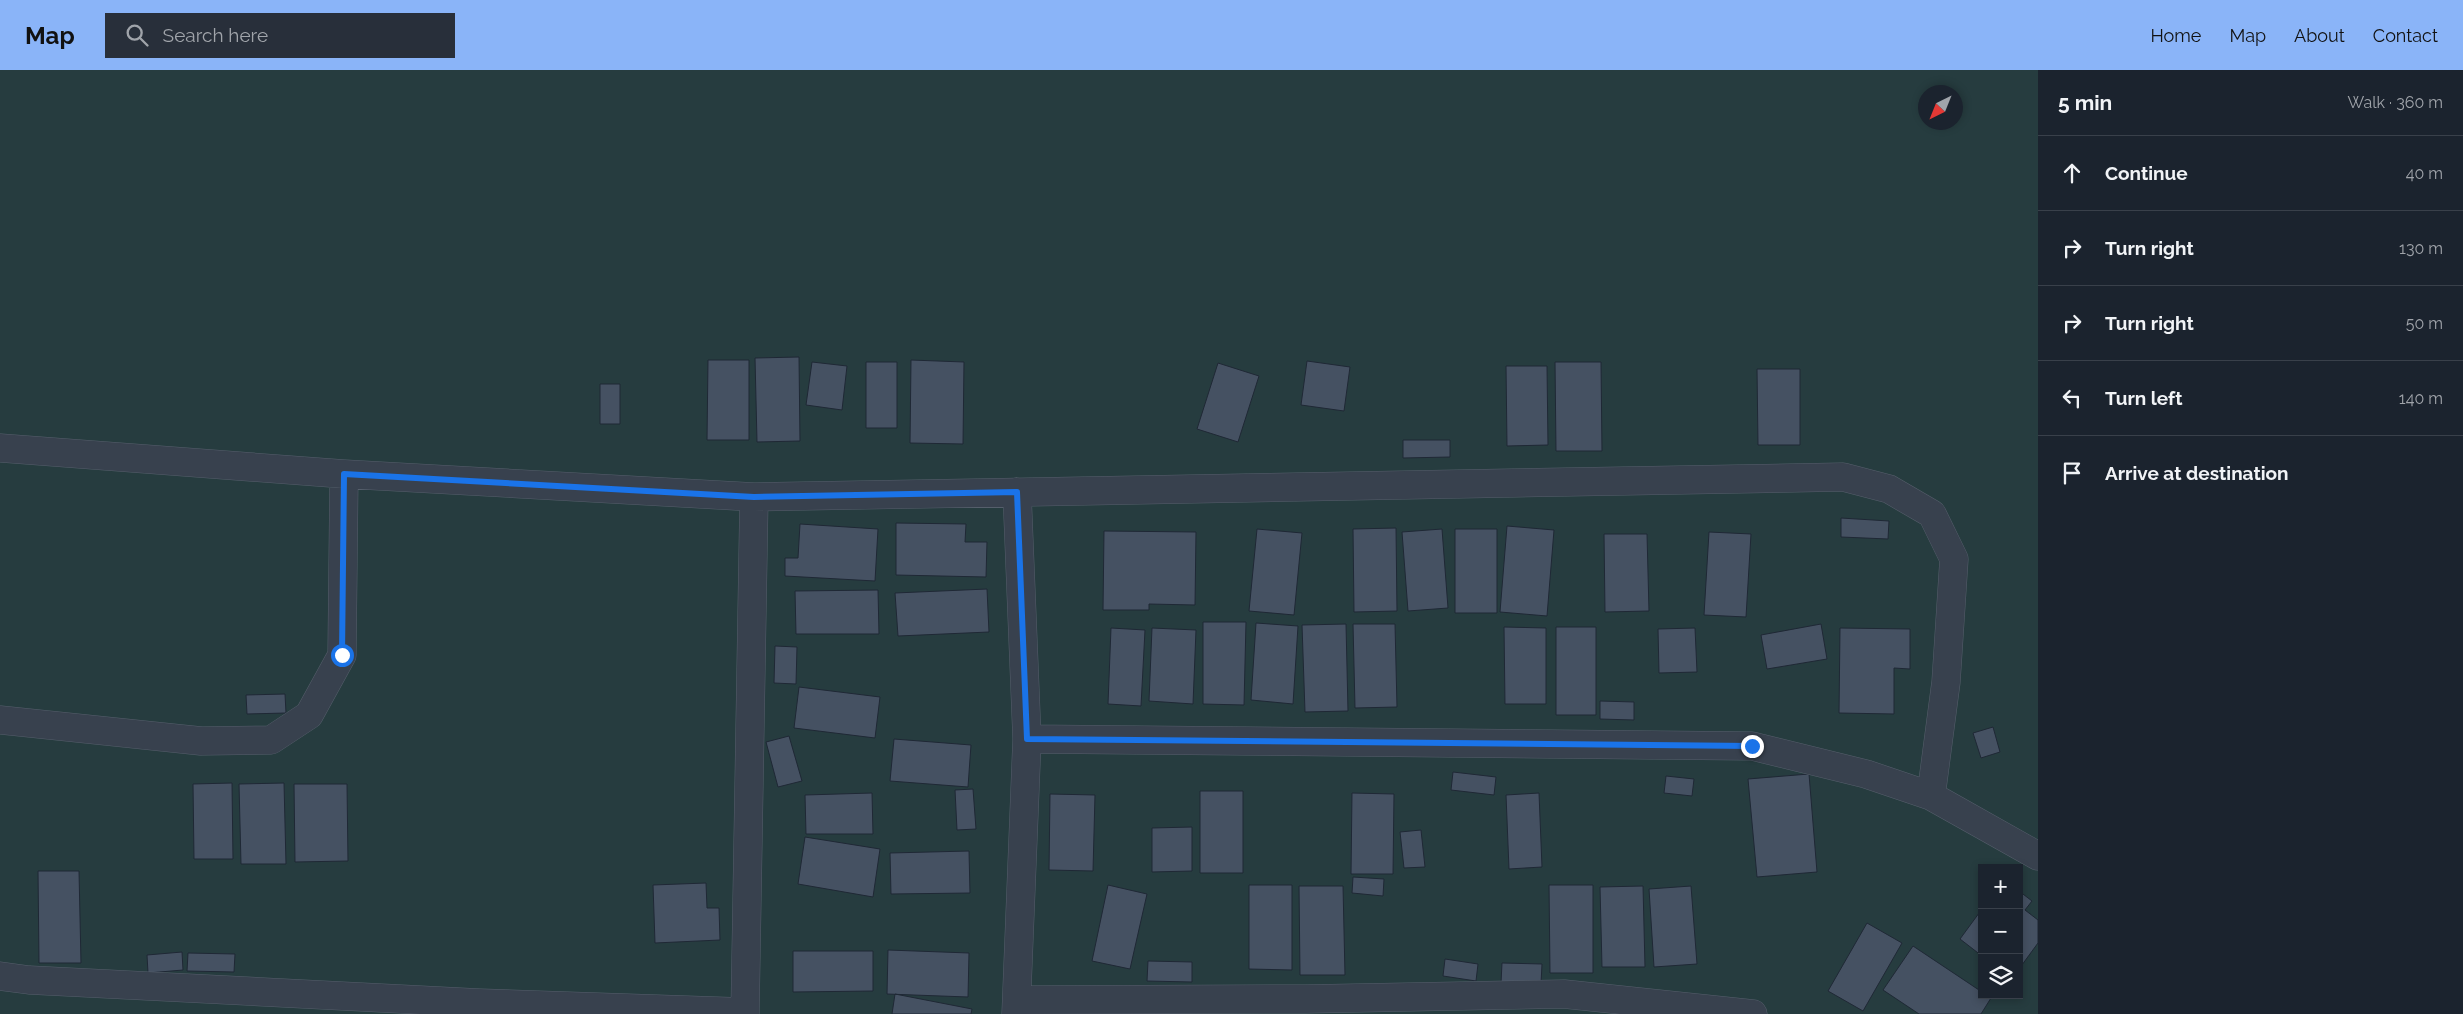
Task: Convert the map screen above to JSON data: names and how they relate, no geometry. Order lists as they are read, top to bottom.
{
  "north": "bottom left",
  "page": {
    "header": "Map",
    "search": "Search here",
    "nav": [
      "Home",
      "Map",
      "About",
      "Contact"
    ],
    "heading": ["5 min", "Walk · 360 m"],
    "list": [
      ["Continue", "40 m"],
      ["Turn right", "130 m"],
      ["Turn right", "50 m"],
      ["Turn left", "140 m"],
      "Arrive at destination"
    ],
    "map_buttons": ["+", "−"]
  }
}
